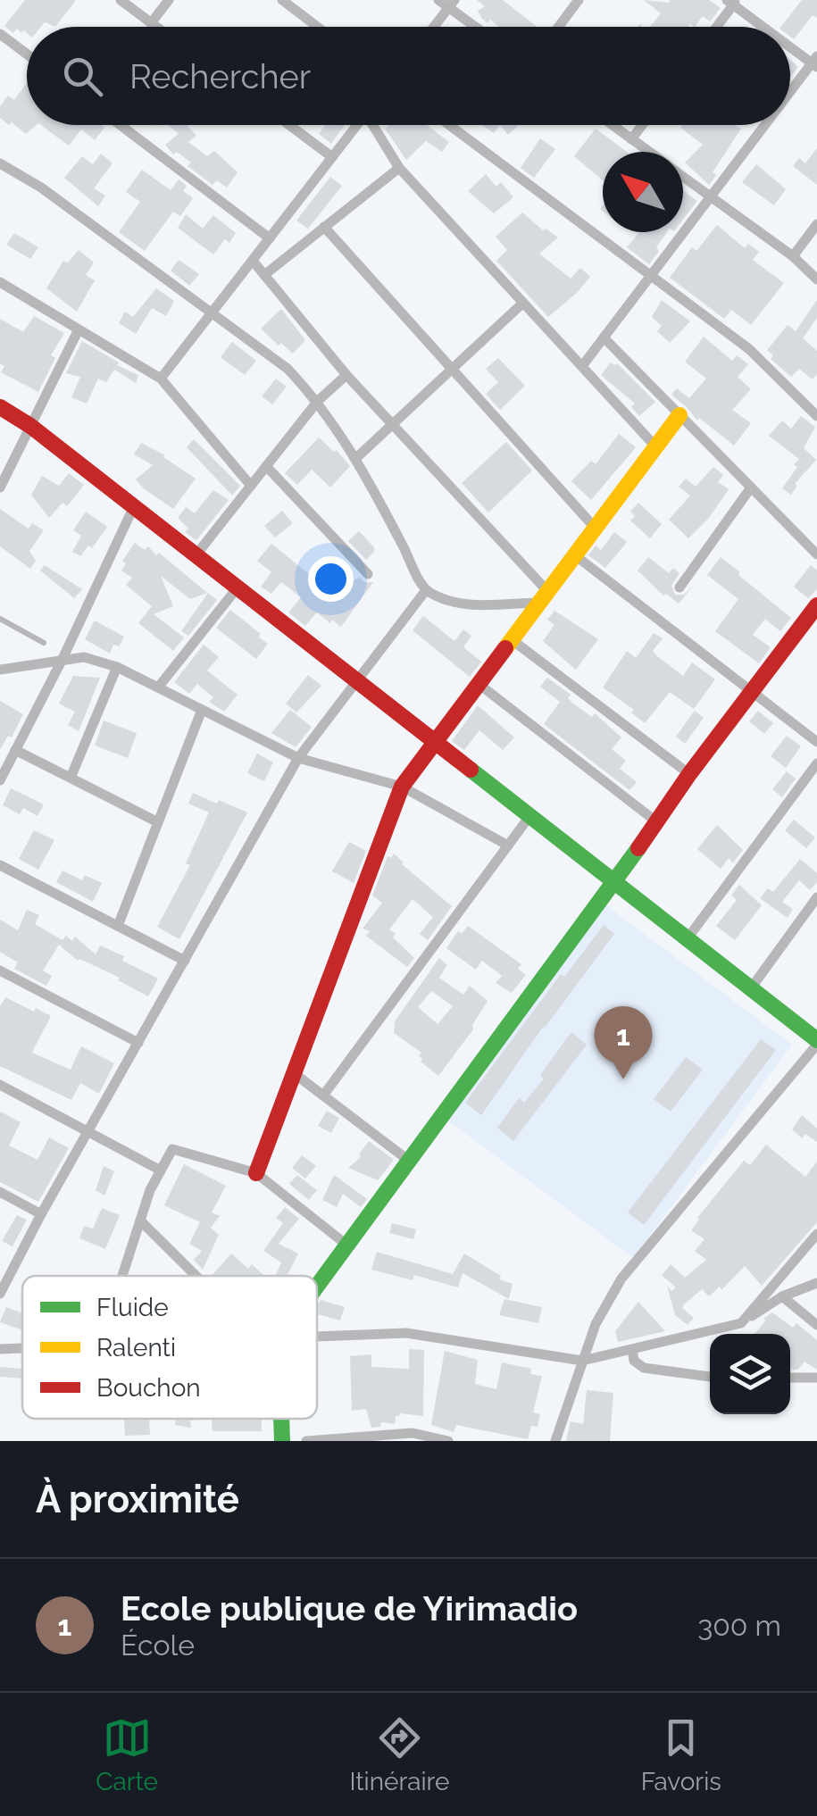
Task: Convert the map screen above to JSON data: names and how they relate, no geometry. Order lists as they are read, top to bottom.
{
  "legend": ["Fluide", "Ralenti", "Bouchon"],
  "north": "top left",
  "page": {
    "search": "Rechercher",
    "pins": "1",
    "heading": "À proximité",
    "list": [
      {
        "mark": "1",
        "name": "Ecole publique de Yirimadio",
        "note": "École",
        "value": "300 m"
      }
    ],
    "nav": ["Carte", "Itinéraire", "Favoris"]
  }
}
